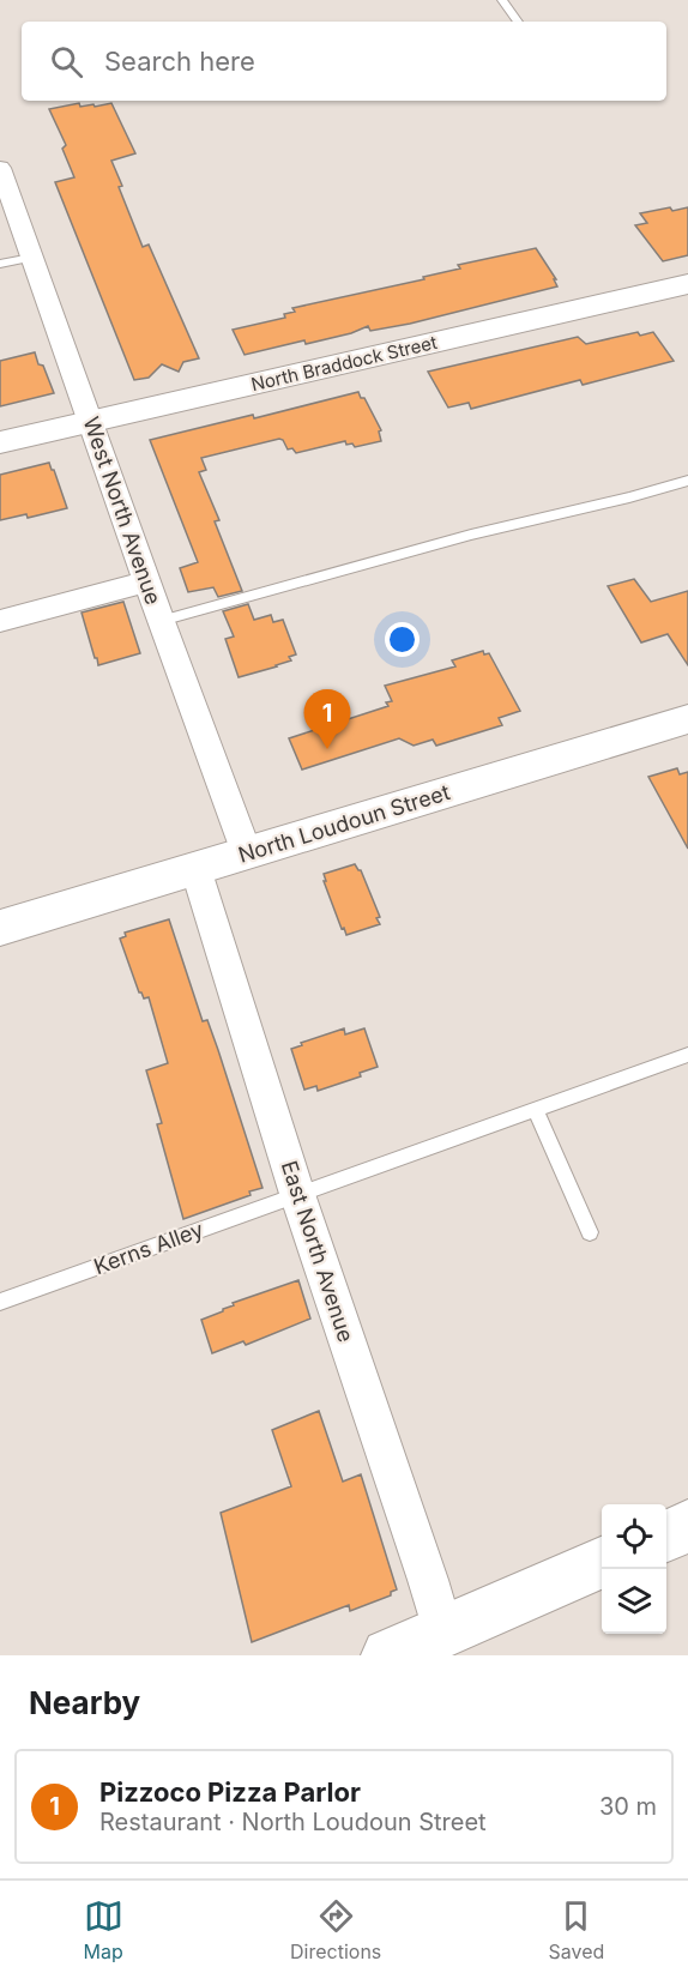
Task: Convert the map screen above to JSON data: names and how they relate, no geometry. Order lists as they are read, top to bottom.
{
  "streets": {
    "street": [
      "North Braddock Street",
      "West North Avenue",
      "North Loudoun Street",
      "East North Avenue"
    ],
    "lane": ["Kerns Alley"]
  },
  "crossings": [
    ["North Braddock Street", "West North Avenue"],
    ["West North Avenue", "North Loudoun Street"],
    ["North Loudoun Street", "East North Avenue"],
    ["Kerns Alley", "East North Avenue"]
  ],
  "page": {
    "search": "Search here",
    "pins": "1",
    "heading": "Nearby",
    "list": [
      {
        "mark": "1",
        "name": "Pizzoco Pizza Parlor",
        "note": "Restaurant · North Loudoun Street",
        "value": "30 m"
      }
    ],
    "nav": ["Map", "Directions", "Saved"]
  }
}
